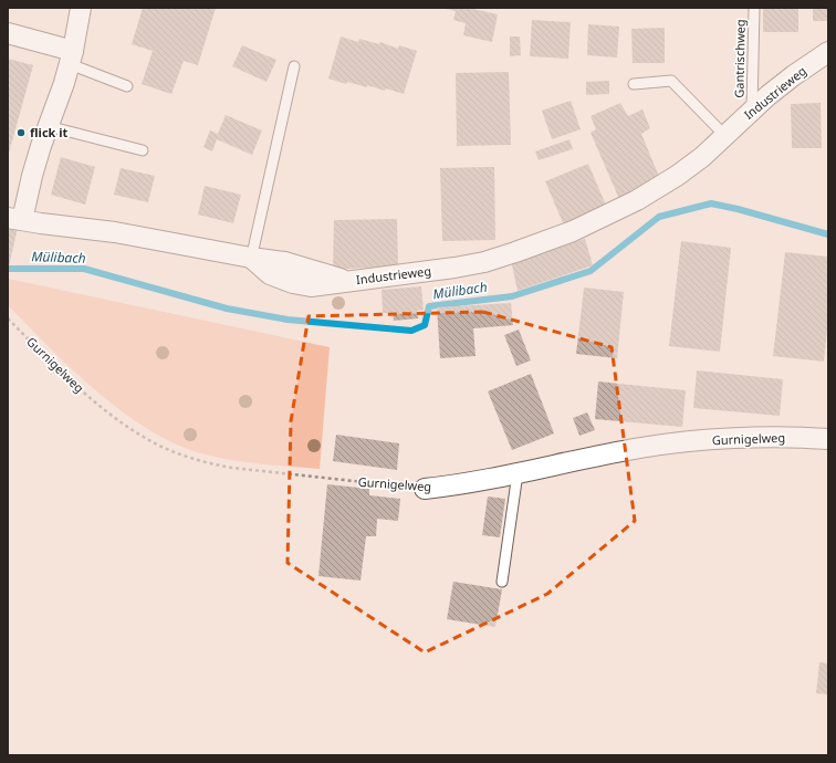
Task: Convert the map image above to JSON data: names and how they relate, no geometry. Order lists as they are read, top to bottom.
{
  "streets": {
    "street": ["Industrieweg", "Gurnigelweg"],
    "lane": ["Gantrischweg"]
  },
  "crossings": [
    ["Gantrischweg", "Industrieweg"]
  ],
  "water": ["Mülibach"],
  "places": ["flick it"]
}
